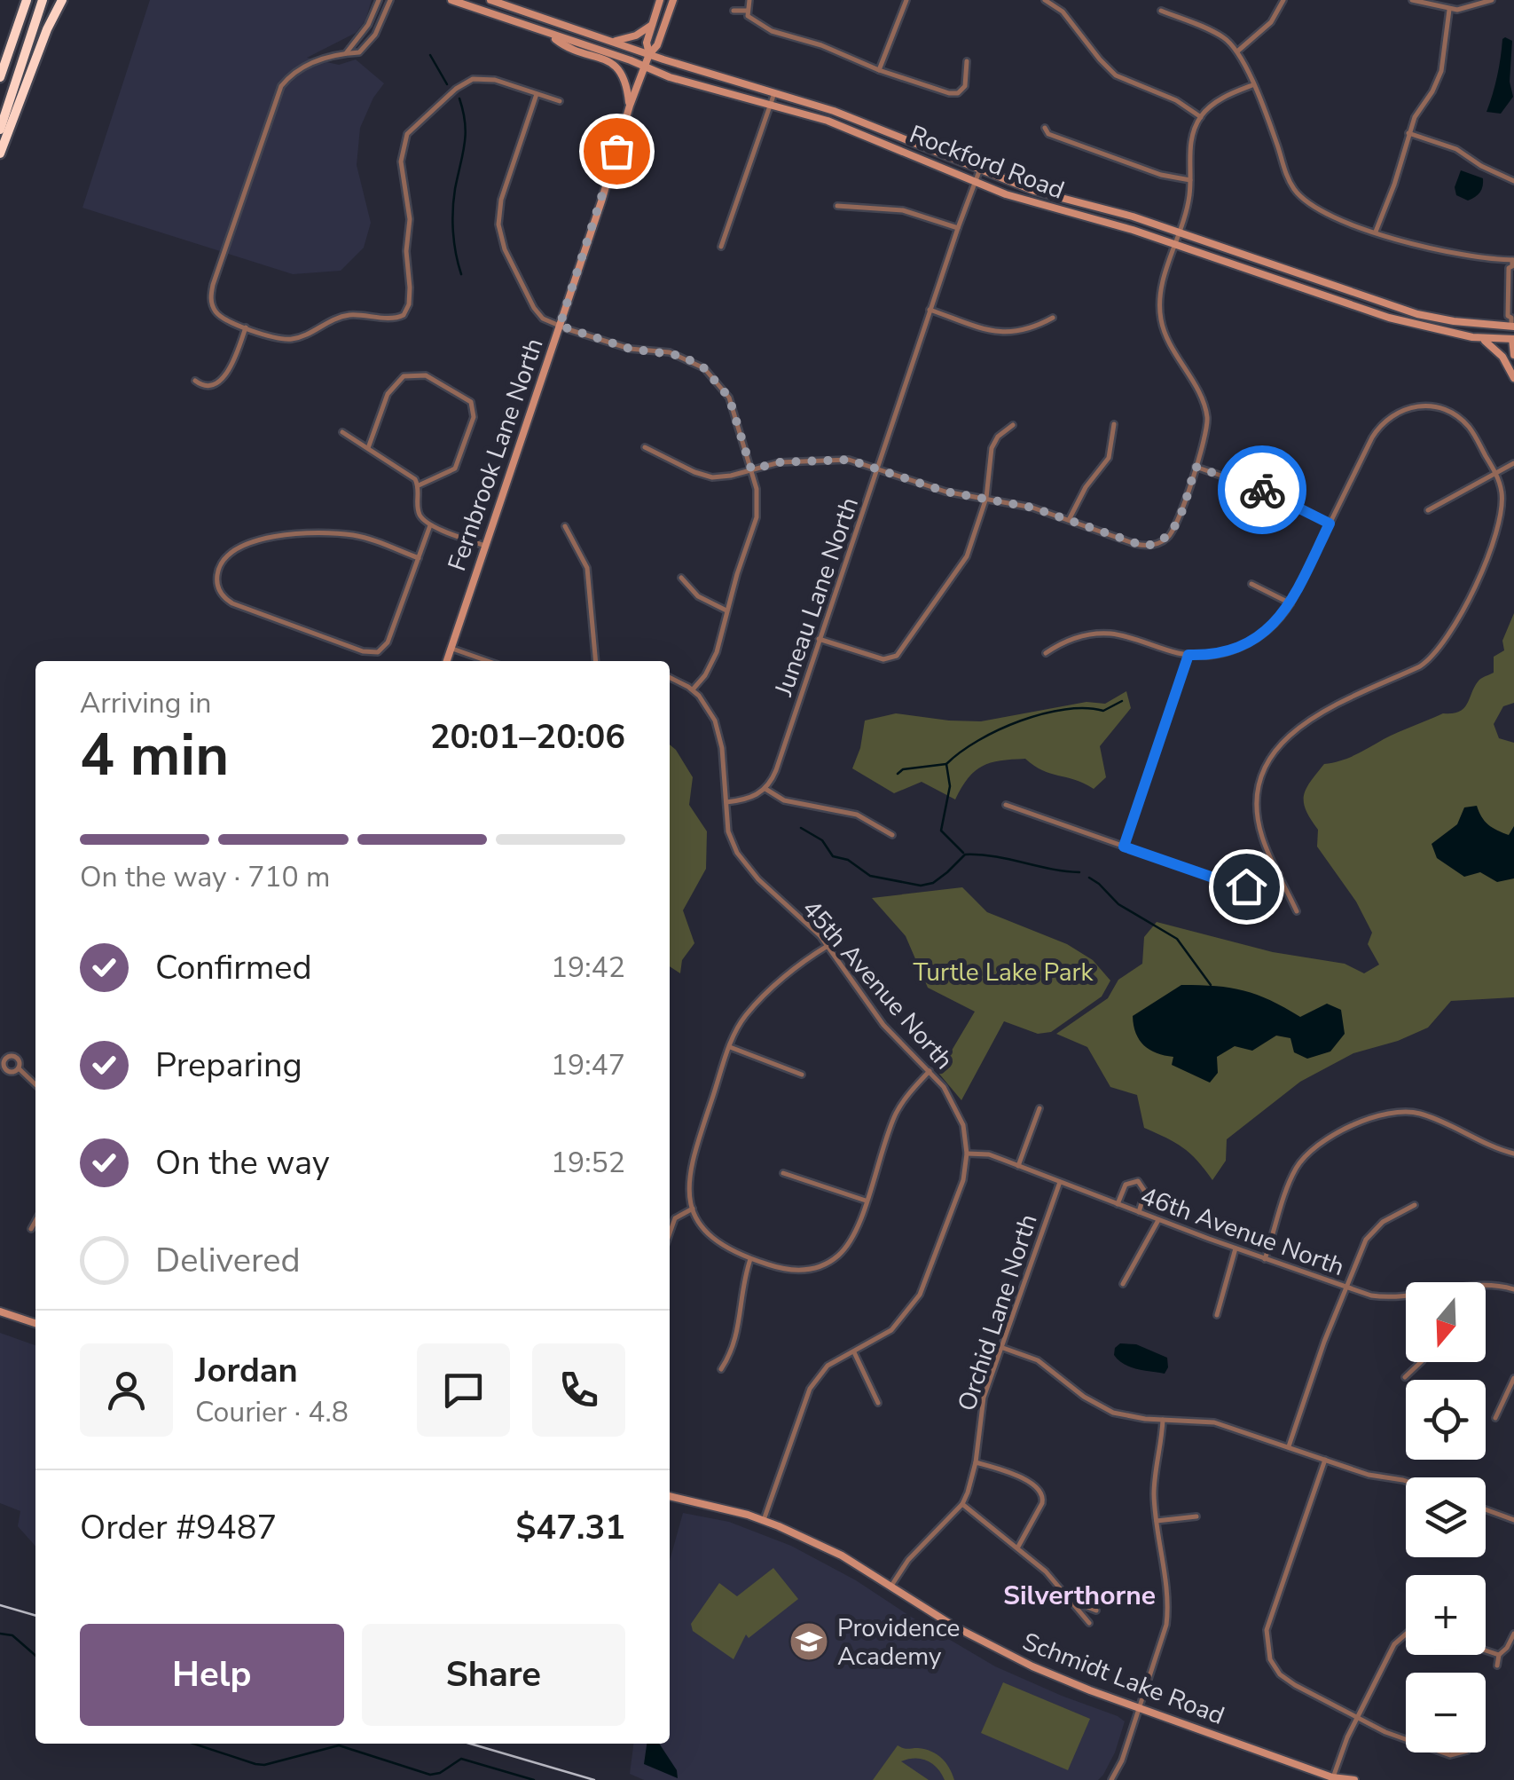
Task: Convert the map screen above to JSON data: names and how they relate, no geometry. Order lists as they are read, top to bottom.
{
  "streets": {
    "main road": ["Rockford Road", "Fernbrook Lane North", "Schmidt Lake Road"],
    "street": [
      "Juneau Lane North",
      "45th Avenue North",
      "46th Avenue North",
      "Orchid Lane North"
    ]
  },
  "crossings": [
    ["Rockford Road", "Fernbrook Lane North"],
    ["Rockford Road", "Juneau Lane North"],
    ["45th Avenue North", "46th Avenue North"],
    ["46th Avenue North", "Orchid Lane North"],
    ["Orchid Lane North", "Schmidt Lake Road"]
  ],
  "districts": ["Silverthorne"],
  "parks": ["Turtle Lake Park"],
  "places": {
    "school or university": ["Providence Academy"]
  },
  "north": "bottom",
  "page": {
    "heading": ["4 min", "Arriving in", "20:01–20:06"],
    "panel": [
      "Jordan",
      "Courier · 4.8",
      "Order #9487",
      "$47.31"
    ],
    "bar": "On the way · 710 m",
    "list": [
      ["Confirmed", "19:42"],
      ["Preparing", "19:47"],
      ["On the way", "19:52"],
      "Delivered"
    ],
    "map_buttons": ["+", "−"],
    "buttons": ["Help", "Share"]
  }
}
